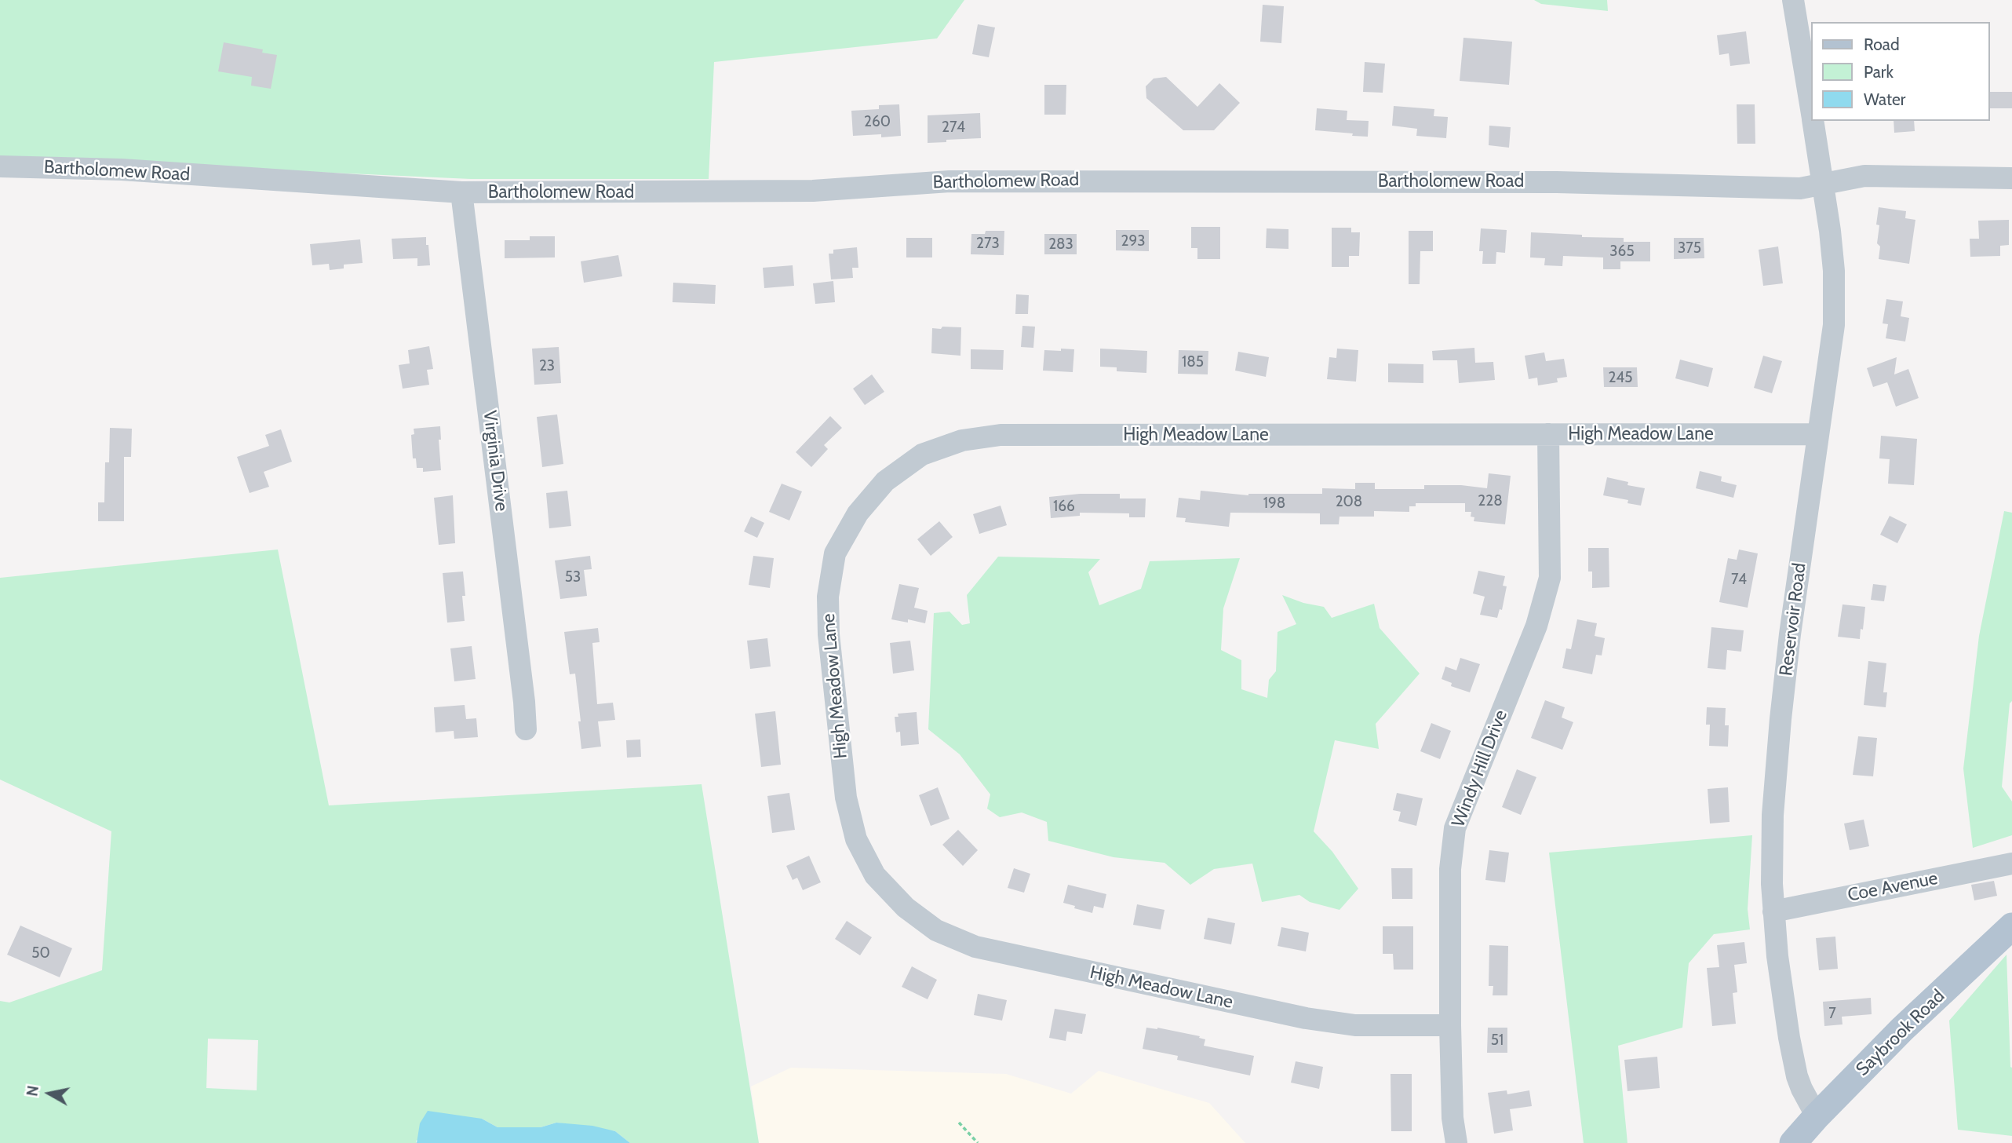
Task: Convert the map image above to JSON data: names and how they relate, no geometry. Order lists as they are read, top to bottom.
{
  "streets": {
    "main road": ["Saybrook Road"],
    "street": [
      "Bartholomew Road",
      "High Meadow Lane",
      "Virginia Drive",
      "Reservoir Road",
      "Windy Hill Drive",
      "Coe Avenue"
    ]
  },
  "crossings": [
    ["Bartholomew Road", "Virginia Drive"],
    ["Bartholomew Road", "Reservoir Road"],
    ["High Meadow Lane", "Reservoir Road"],
    ["High Meadow Lane", "Windy Hill Drive"],
    ["Reservoir Road", "Coe Avenue"],
    ["Reservoir Road", "Saybrook Road"]
  ],
  "house_numbers": [
    "260",
    "274",
    "293",
    "273",
    "283",
    "375",
    "365",
    "185",
    "23",
    "245",
    "228",
    "208",
    "198",
    "166",
    "53",
    "74",
    "50",
    "7",
    "51"
  ],
  "legend": ["Road", "Park", "Water"],
  "north": "left"
}
